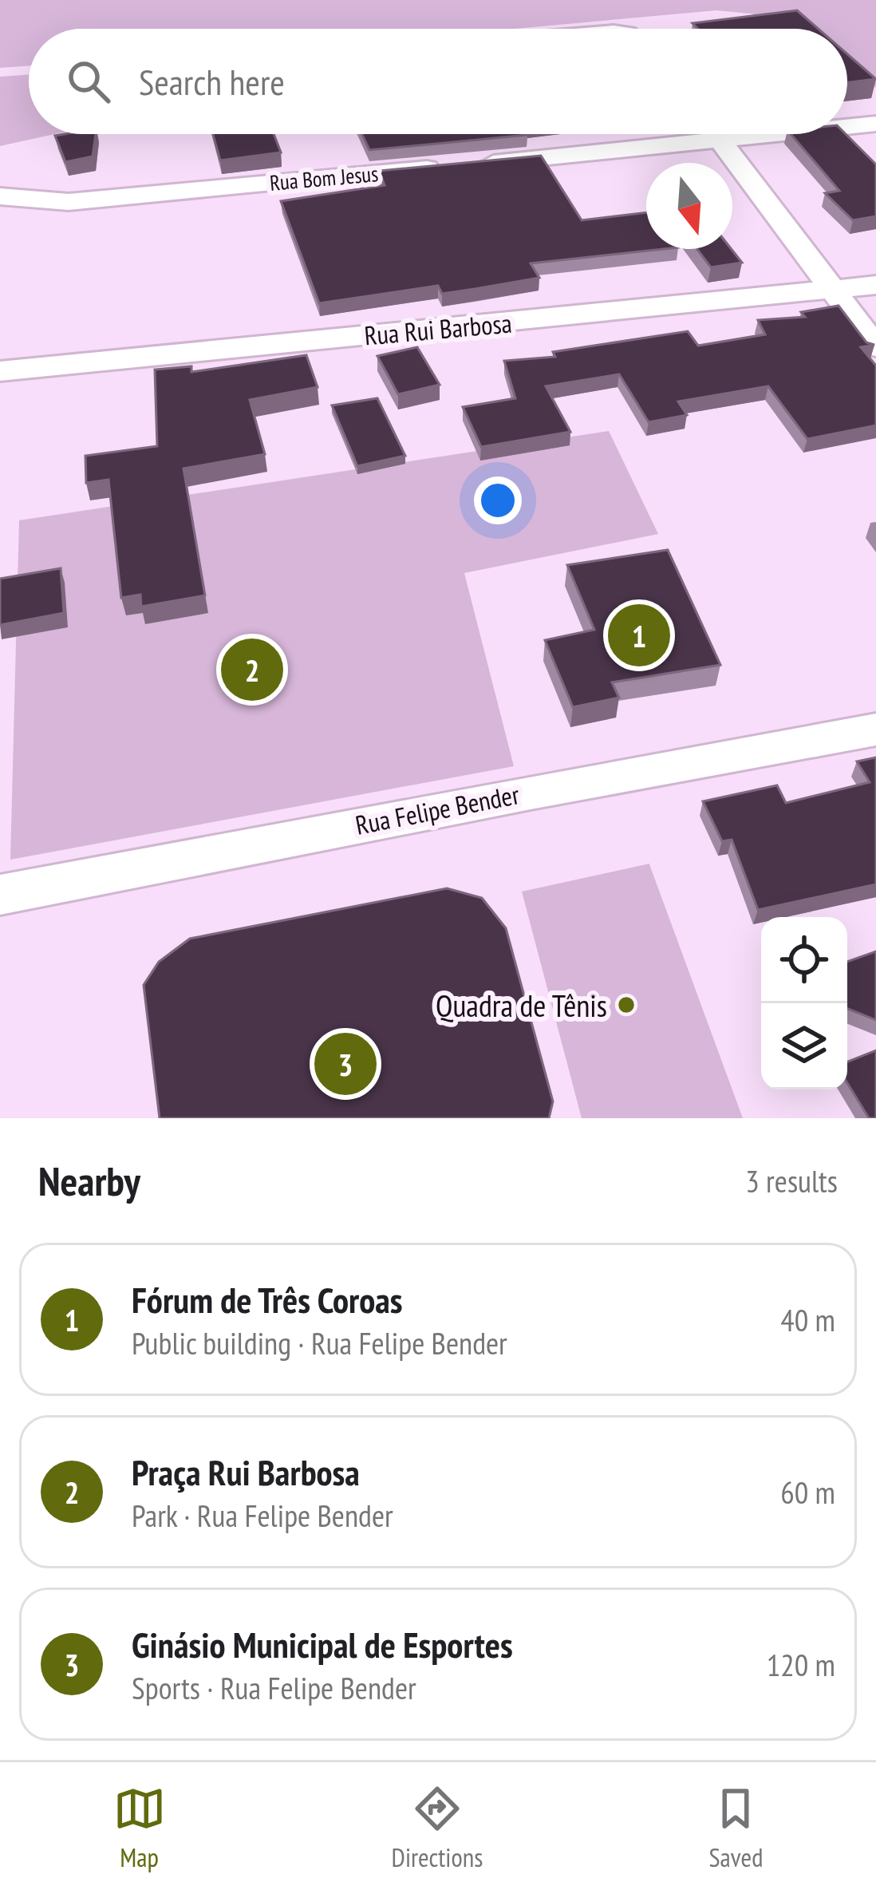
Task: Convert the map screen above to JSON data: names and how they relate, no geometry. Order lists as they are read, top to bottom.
{
  "streets": {
    "street": ["Rua Bom Jesus", "Rua Rui Barbosa", "Rua Felipe Bender"]
  },
  "places": ["Quadra de Tênis"],
  "north": "bottom",
  "page": {
    "search": "Search here",
    "pins": ["1", "2", "3"],
    "heading": ["Nearby", "3 results"],
    "list": [
      {
        "mark": "1",
        "name": "Fórum de Três Coroas",
        "note": "Public building · Rua Felipe Bender",
        "value": "40 m"
      },
      {
        "mark": "2",
        "name": "Praça Rui Barbosa",
        "note": "Park · Rua Felipe Bender",
        "value": "60 m"
      },
      {
        "mark": "3",
        "name": "Ginásio Municipal de Esportes",
        "note": "Sports · Rua Felipe Bender",
        "value": "120 m"
      }
    ],
    "nav": ["Map", "Directions", "Saved"]
  }
}
